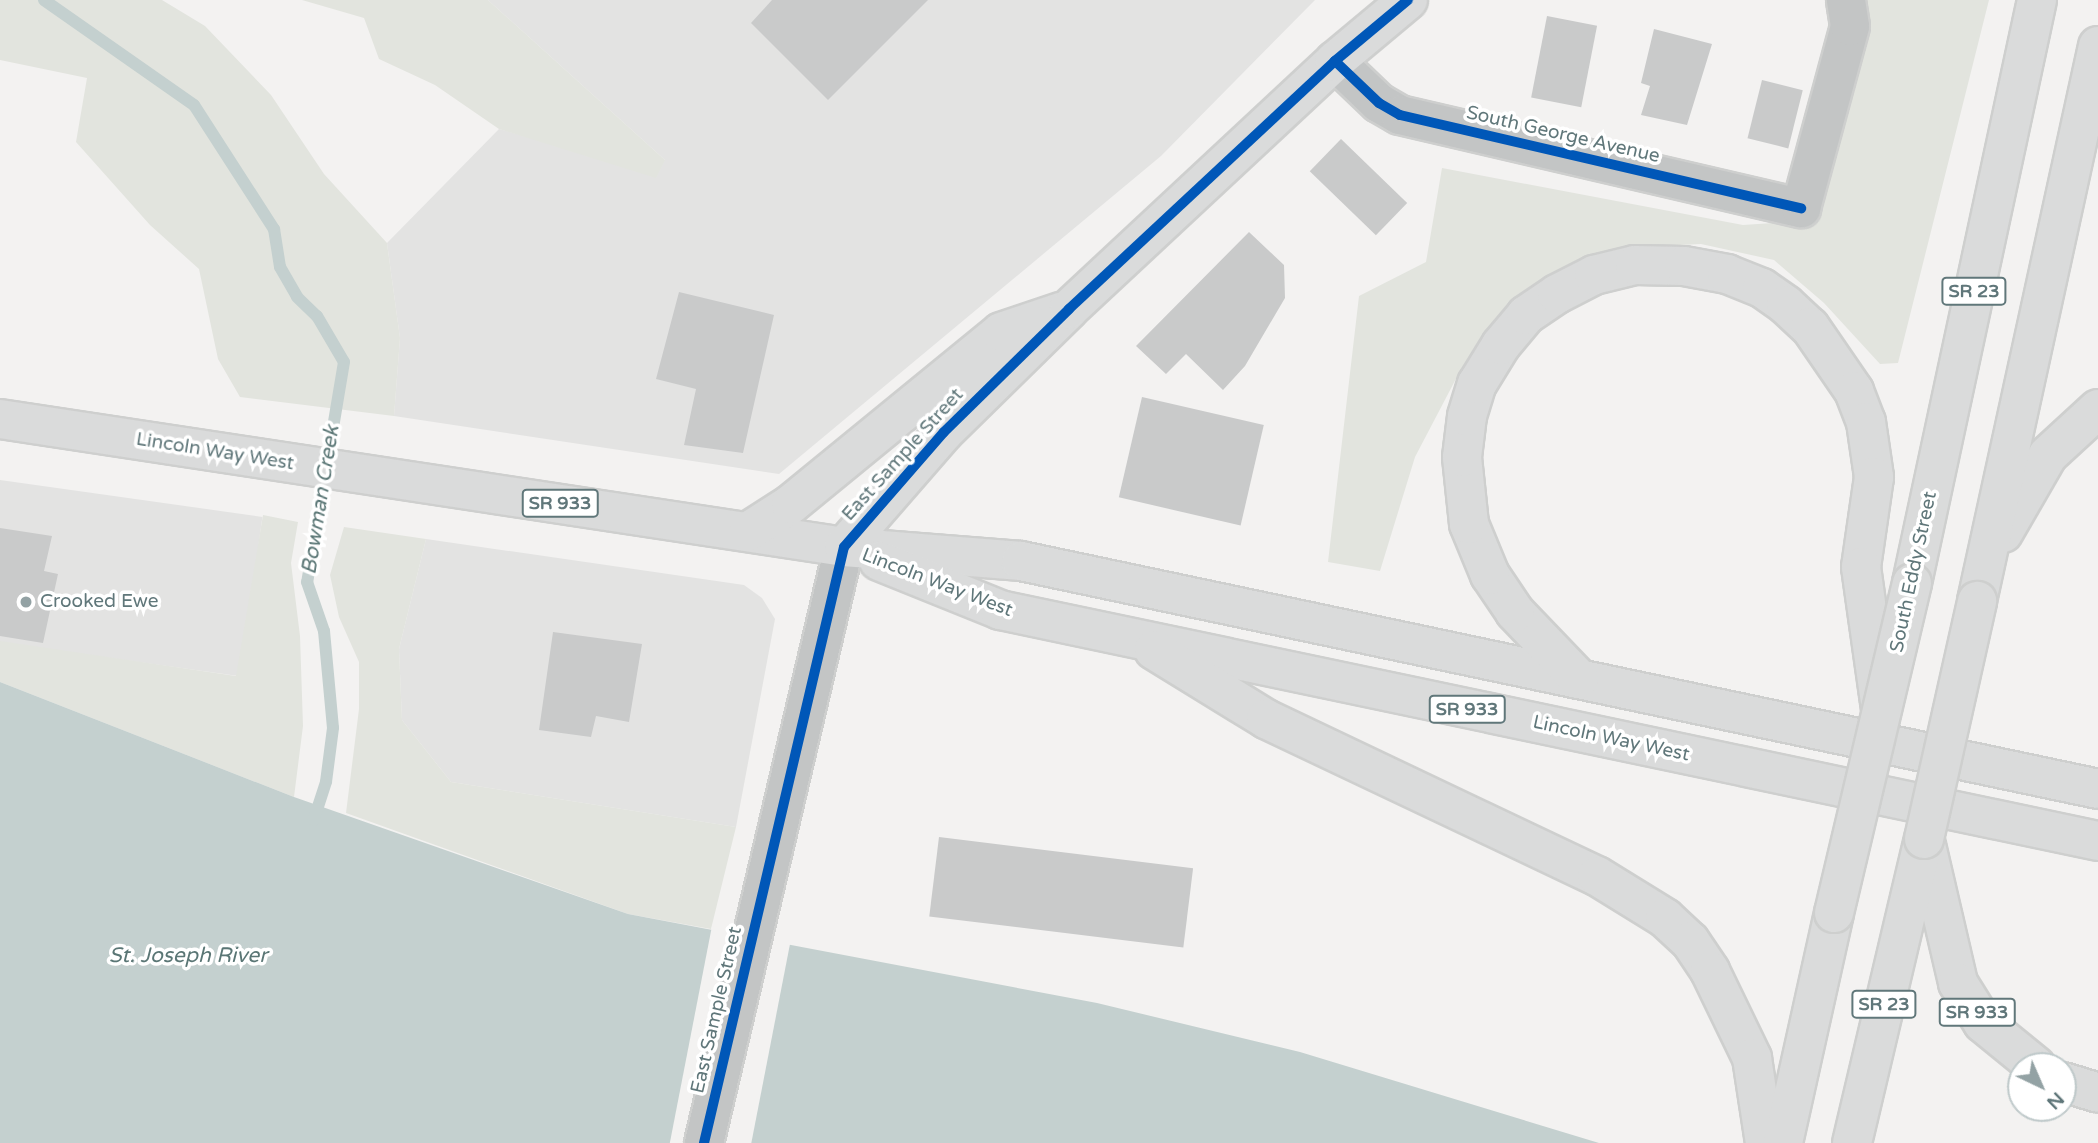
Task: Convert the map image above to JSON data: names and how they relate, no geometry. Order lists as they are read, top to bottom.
{
  "streets": {
    "main road": [
      "SR 23",
      "Lincoln Way West",
      "East Sample Street",
      "SR 933",
      "South Eddy Street"
    ],
    "street": ["South George Avenue"]
  },
  "crossings": [
    ["South George Avenue", "East Sample Street"],
    ["SR 23", "SR 933"],
    ["Lincoln Way West", "East Sample Street"]
  ],
  "water": ["Bowman Creek", "St. Joseph River"],
  "places": ["Crooked Ewe"],
  "north": "bottom right"
}
